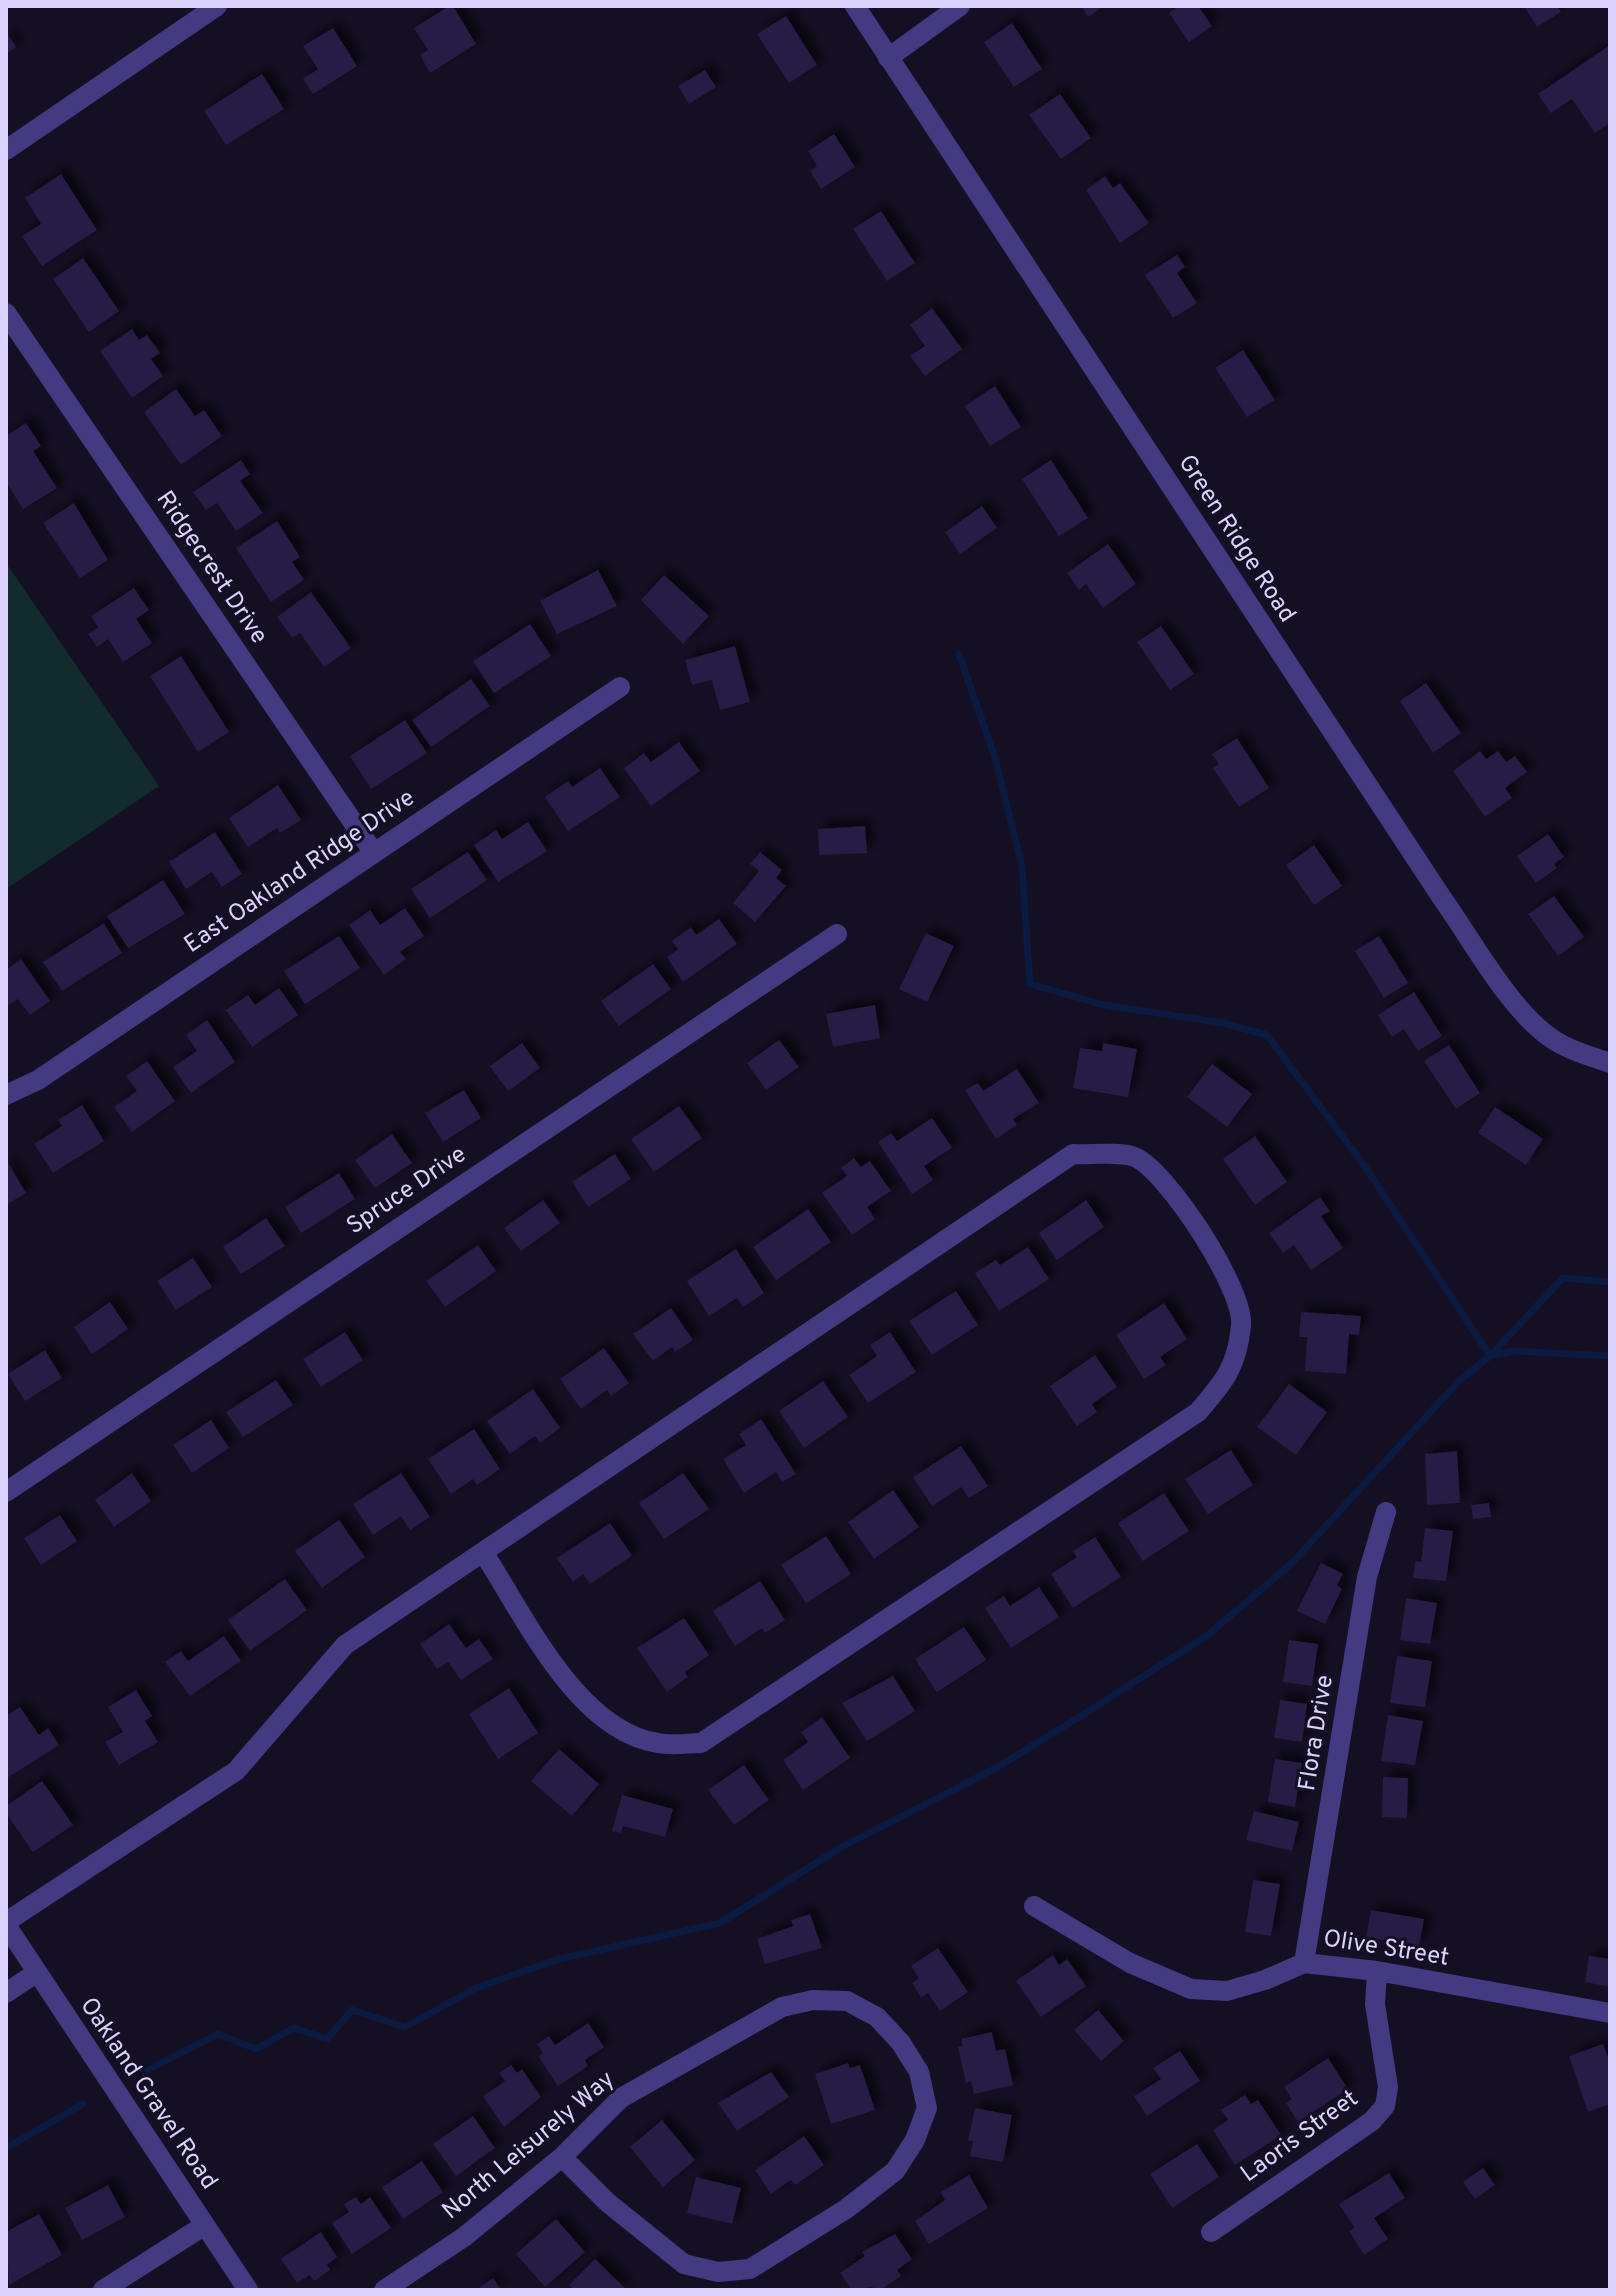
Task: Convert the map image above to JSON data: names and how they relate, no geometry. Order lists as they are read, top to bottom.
{
  "streets": {
    "street": [
      "Green Ridge Road",
      "Ridgecrest Drive",
      "East Oakland Ridge Drive",
      "Spruce Drive",
      "Flora Drive",
      "Olive Street",
      "Oakland Gravel Road",
      "Laoris Street",
      "North Leisurely Way"
    ]
  },
  "crossings": [
    ["Ridgecrest Drive", "East Oakland Ridge Drive"],
    ["Flora Drive", "Olive Street"],
    ["Olive Street", "Laoris Street"]
  ]
}
